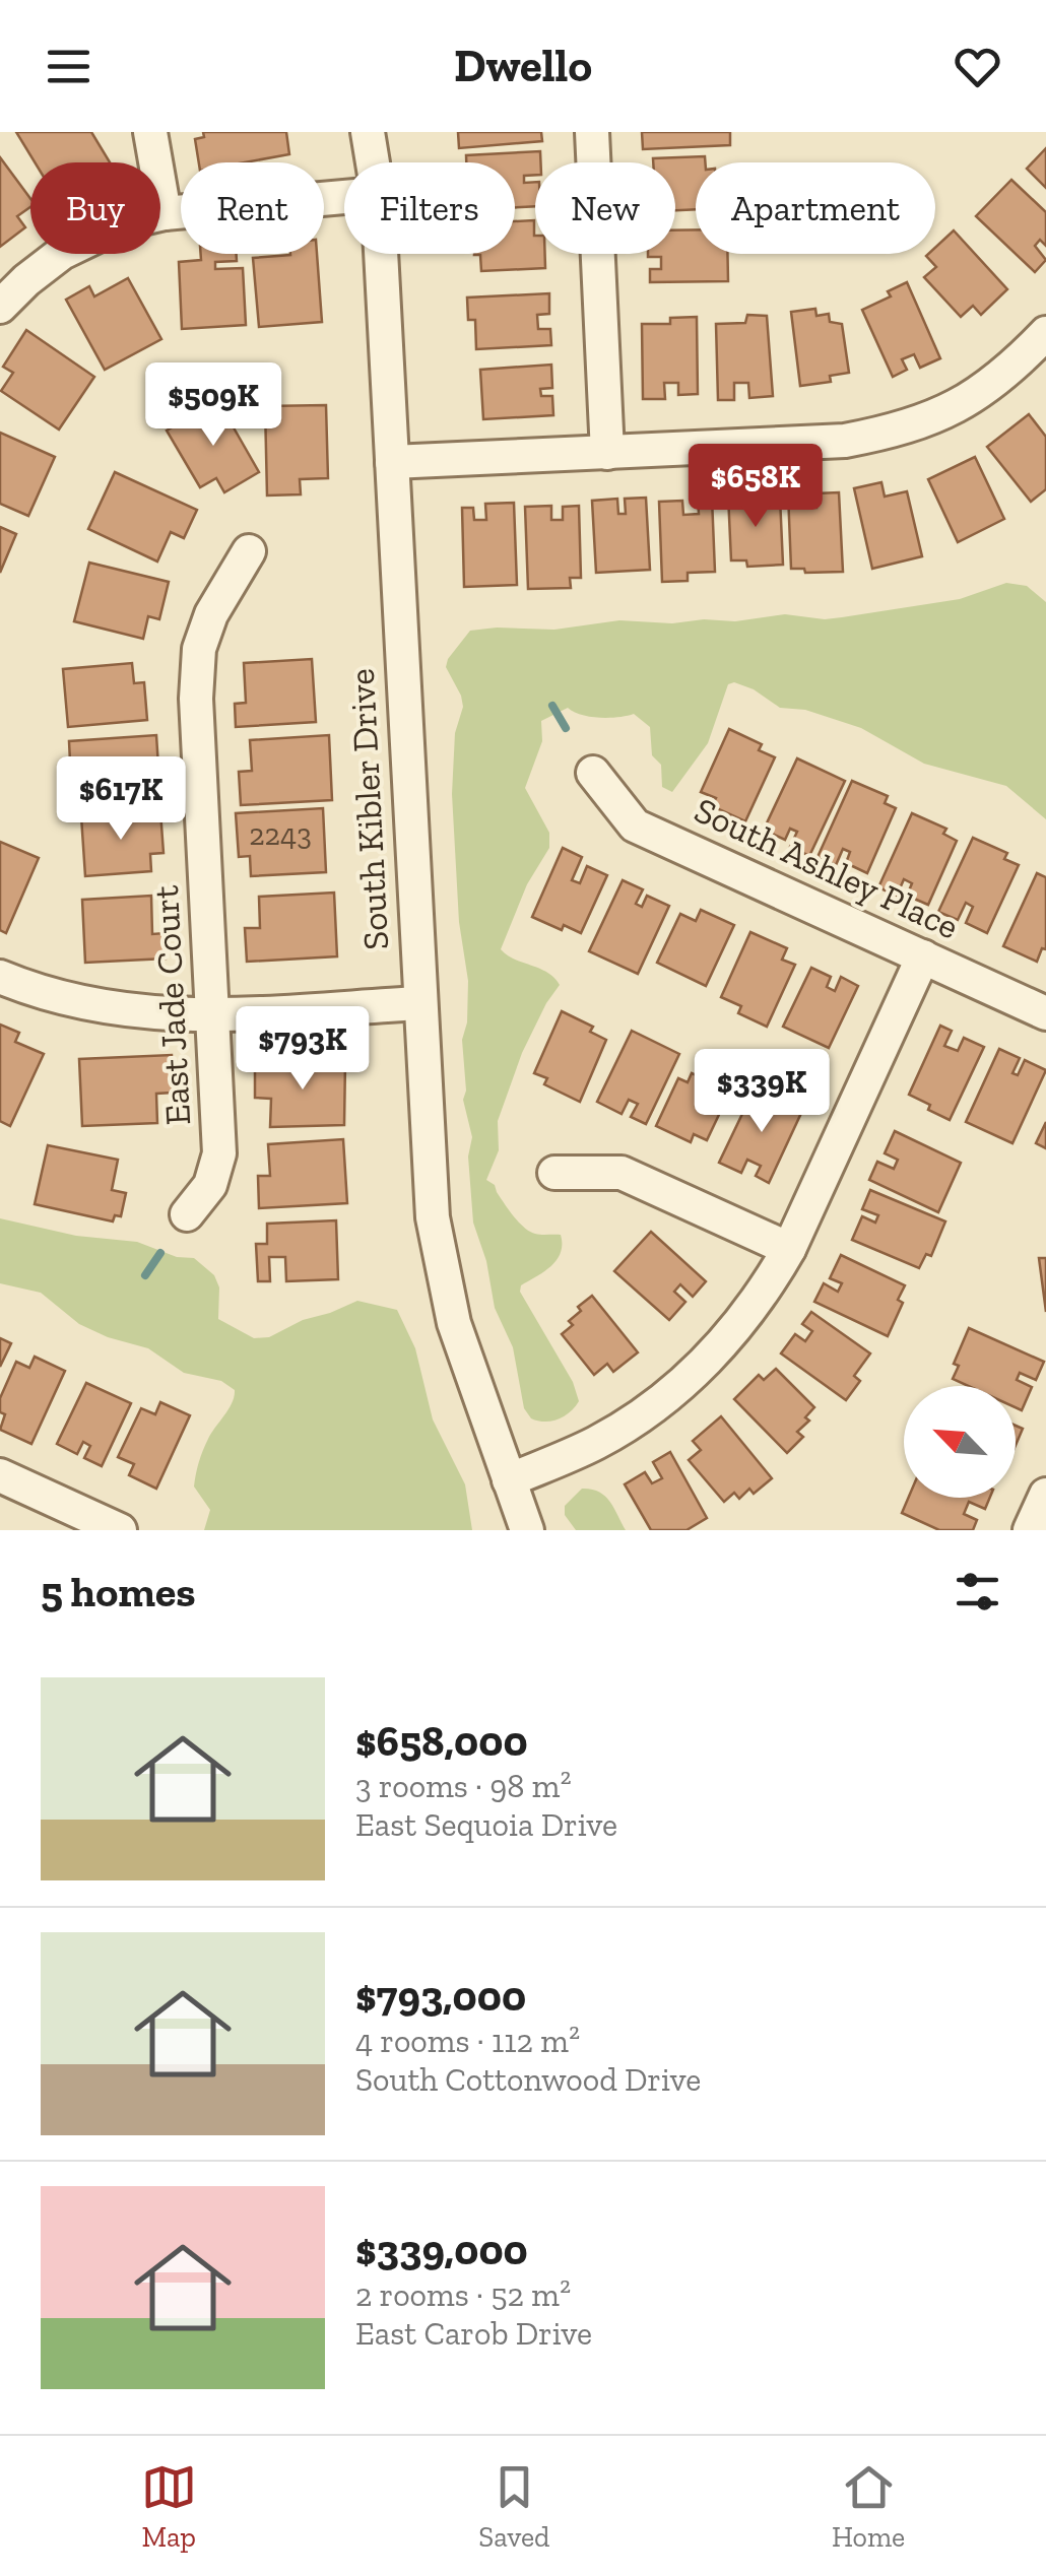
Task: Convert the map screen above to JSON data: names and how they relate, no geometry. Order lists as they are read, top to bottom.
{
  "streets": {
    "street": ["South Kibler Drive", "South Ashley Place", "East Jade Court"]
  },
  "house_numbers": ["2243"],
  "north": "top left",
  "page": {
    "header": "Dwello",
    "chip": [
      "Buy",
      "Rent",
      "Filters",
      "New",
      "Apartment"
    ],
    "price": [
      "$509K",
      "$658K",
      "$617K",
      "$793K",
      "$339K"
    ],
    "heading": "5 homes",
    "list": [
      {
        "name": "$658,000",
        "note": "3 rooms · 98 m² · East Sequoia Drive"
      },
      {
        "name": "$793,000",
        "note": "4 rooms · 112 m² · South Cottonwood Drive"
      },
      {
        "name": "$339,000",
        "note": "2 rooms · 52 m² · East Carob Drive"
      }
    ],
    "tabs": ["Map", "Saved", "Home"]
  }
}
